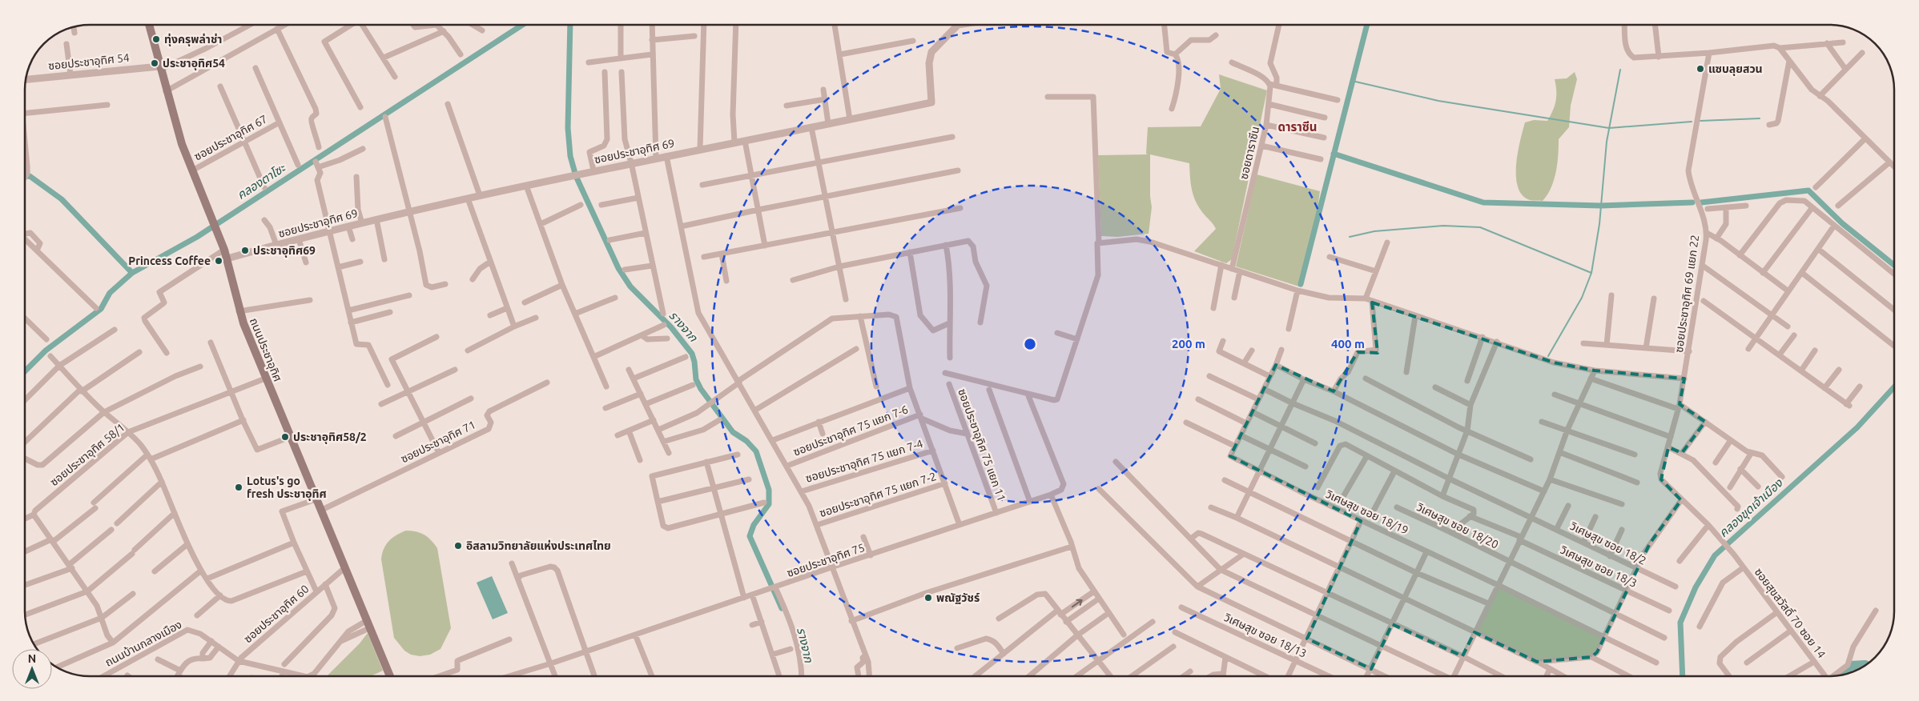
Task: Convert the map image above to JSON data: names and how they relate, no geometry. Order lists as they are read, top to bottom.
{
  "streets": {
    "main road": ["ถนนประชาอุทิศ"],
    "street": [
      "ซอยประชาอุทิศ 54",
      "ซอยประชาอุทิศ 67",
      "ซอยประชาอุทิศ 69",
      "ซอยดาราซีน",
      "ซอยประชาอุทิศ 69 แยก 22",
      "ซอยประชาอุทิศ 75 แยก 7-6",
      "ซอยประชาอุทิศ 71",
      "ซอยประชาอุทิศ 75 แยก 11",
      "ซอยประชาอุทิศ 58/1",
      "ซอยประชาอุทิศ 75 แยก 7-4",
      "ซอยประชาอุทิศ 75 แยก 7-2",
      "วิเศษสุข ซอย 18/19",
      "วิเศษสุข ซอย 18/20",
      "วิเศษสุข ซอย 18/2",
      "ซอยประชาอุทิศ 75",
      "วิเศษสุข ซอย 18/3",
      "ซอยสุขสวัสดิ์ 70 ซอย 14",
      "ซอยประชาอุทิศ 60",
      "วิเศษสุข ซอย 18/13",
      "ถนนบ้านกลางเมือง"
    ]
  },
  "crossings": [
    ["ซอยประชาอุทิศ 54", "ถนนประชาอุทิศ"],
    ["ซอยประชาอุทิศ 67", "ถนนประชาอุทิศ"],
    ["ซอยประชาอุทิศ 69", "ถนนประชาอุทิศ"],
    ["ซอยประชาอุทิศ 69 แยก 22", "ซอยสุขสวัสดิ์ 70 ซอย 14"],
    ["ถนนประชาอุทิศ", "ซอยประชาอุทิศ 71"],
    ["ถนนประชาอุทิศ", "ซอยประชาอุทิศ 58/1"],
    ["ถนนประชาอุทิศ", "ซอยประชาอุทิศ 60"],
    ["ถนนประชาอุทิศ", "ถนนบ้านกลางเมือง"],
    ["ซอยประชาอุทิศ 75 แยก 11", "ซอยประชาอุทิศ 75"],
    ["ซอยประชาอุทิศ 60", "ถนนบ้านกลางเมือง"]
  ],
  "districts": ["ดาราซีน"],
  "water": ["คลองตาโซะ", "รางจาก", "คลองขุดเจ้าเมือง"],
  "places": [
    "ทุ่งครุพล่าช่า",
    "ประชาอุทิศ54",
    "แซบลุยสวน",
    "ประชาอุทิศ69",
    "Princess Coffee",
    "ประชาอุทิศ58/2",
    "Lotus's go fresh ประชาอุทิศ",
    "อิสลามวิทยาลัยแห่งประเทศไทย",
    "พณัฐวัชร์"
  ],
  "north": "top",
  "rings": ["200 m", "400 m"]
}
